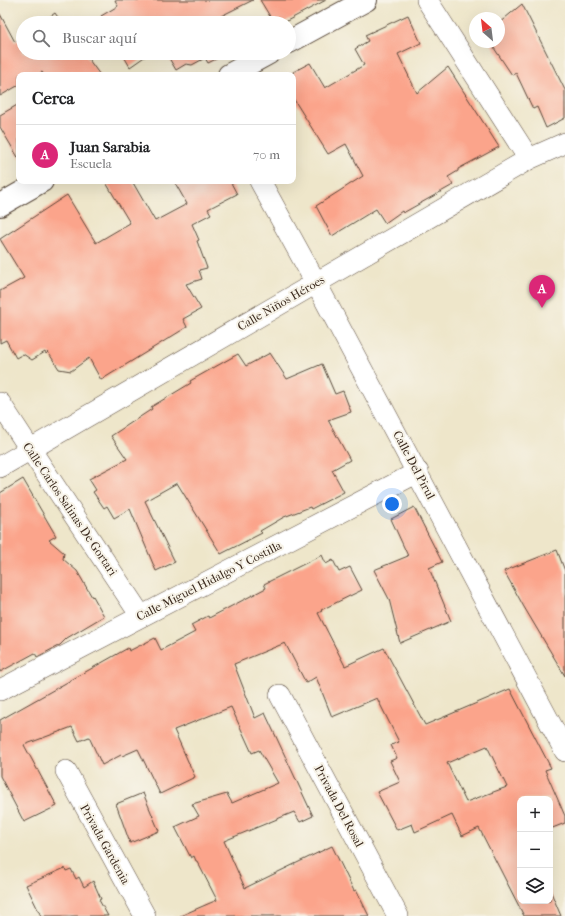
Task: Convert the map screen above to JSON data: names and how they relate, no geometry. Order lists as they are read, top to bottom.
{
  "streets": {
    "street": [
      "Calle Niños Héroes",
      "Calle Del Pirul",
      "Calle Carlos Salinas De Gortari",
      "Calle Miguel Hidalgo Y Costilla",
      "Privada Del Rosal",
      "Privada Gardenia"
    ]
  },
  "crossings": [
    ["Calle Niños Héroes", "Calle Del Pirul"],
    ["Calle Niños Héroes", "Calle Carlos Salinas De Gortari"],
    ["Calle Del Pirul", "Calle Miguel Hidalgo Y Costilla"],
    ["Calle Carlos Salinas De Gortari", "Calle Miguel Hidalgo Y Costilla"]
  ],
  "north": "top left",
  "page": {
    "search": "Buscar aquí",
    "heading": "Cerca",
    "list": [
      {
        "mark": "A",
        "name": "Juan Sarabia",
        "note": "Escuela",
        "value": "70 m"
      }
    ],
    "pins": "A",
    "map_buttons": ["+", "−"]
  }
}
